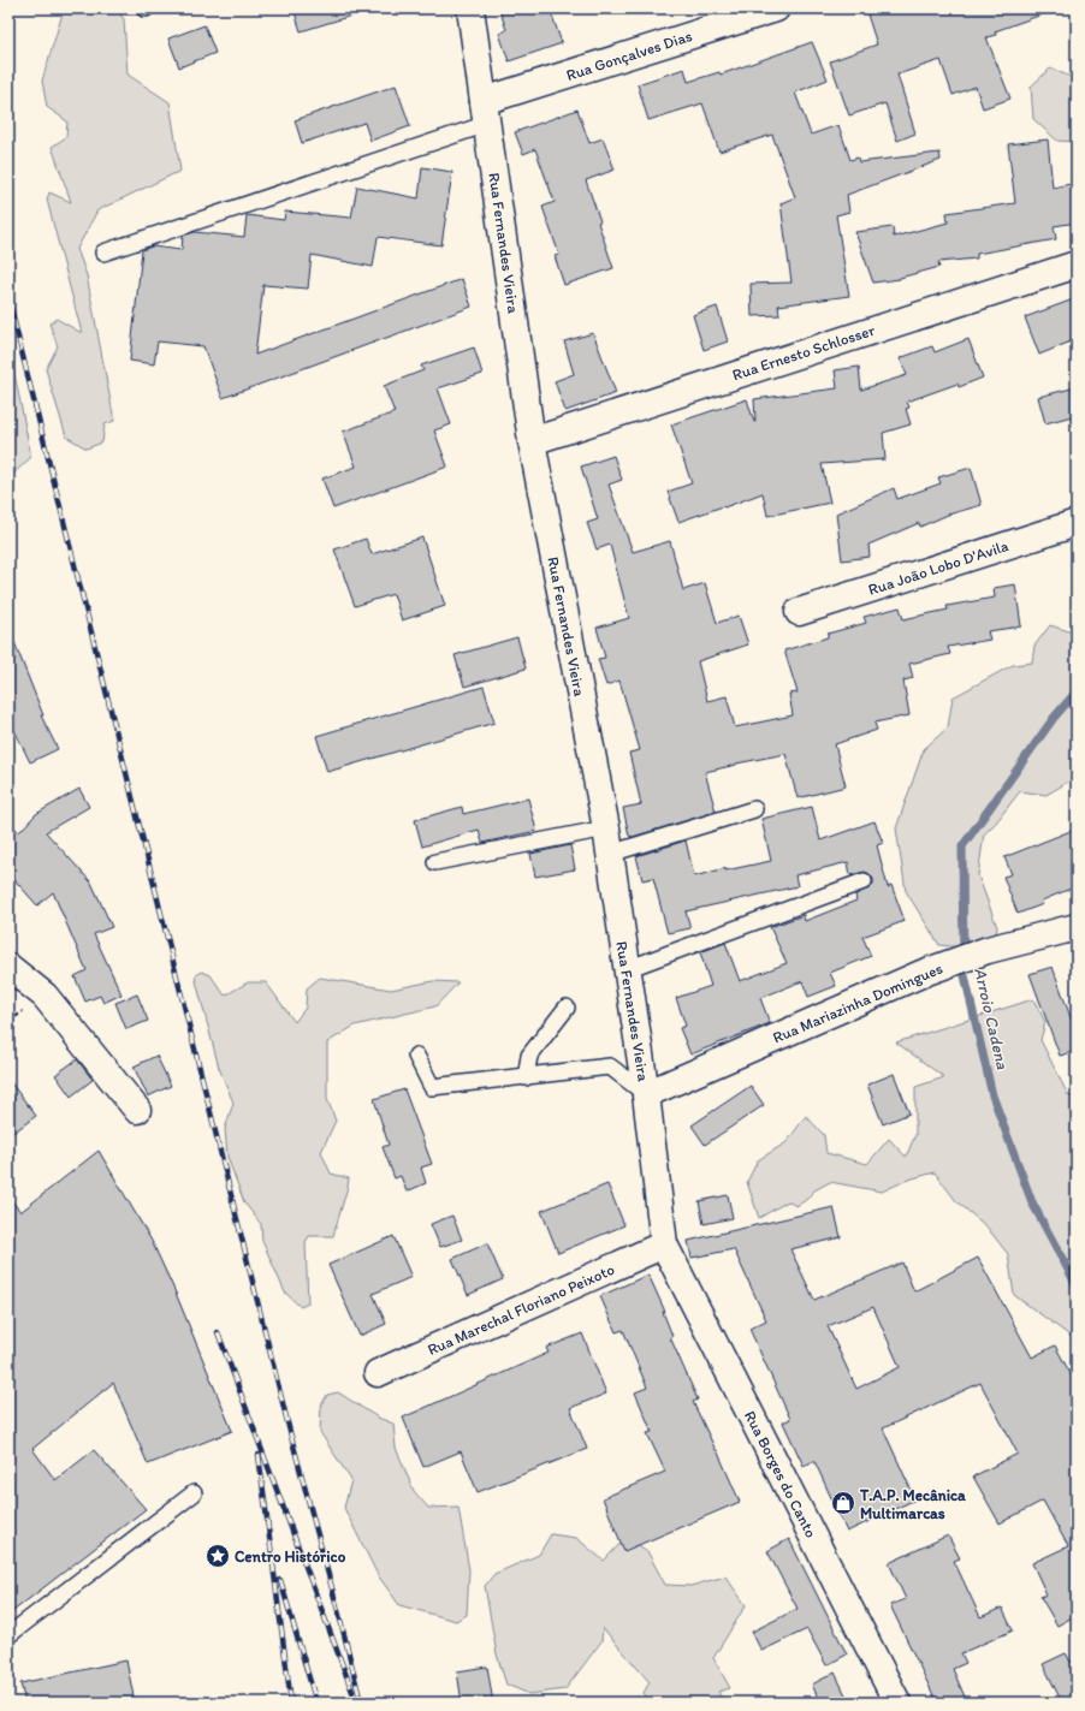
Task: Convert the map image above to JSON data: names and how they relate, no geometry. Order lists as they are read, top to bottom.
{
  "streets": {
    "street": [
      "Rua Gonçalves Dias",
      "Rua Fernandes Vieira",
      "Rua Ernesto Schlosser",
      "Rua João Lobo D'Avila",
      "Rua Mariazinha Domingues",
      "Rua Marechal Floriano Peixoto",
      "Rua Borges do Canto"
    ]
  },
  "crossings": [
    ["Rua Gonçalves Dias", "Rua Fernandes Vieira"],
    ["Rua Fernandes Vieira", "Rua Ernesto Schlosser"],
    ["Rua Fernandes Vieira", "Rua Mariazinha Domingues"],
    ["Rua Fernandes Vieira", "Rua Marechal Floriano Peixoto"],
    ["Rua Fernandes Vieira", "Rua Borges do Canto"],
    ["Rua Marechal Floriano Peixoto", "Rua Borges do Canto"]
  ],
  "water": ["Arroio Cadena"],
  "places": {
    "shop": ["T.A.P. Mecânica Multimarcas"],
    "place": ["Centro Histórico"]
  }
}
